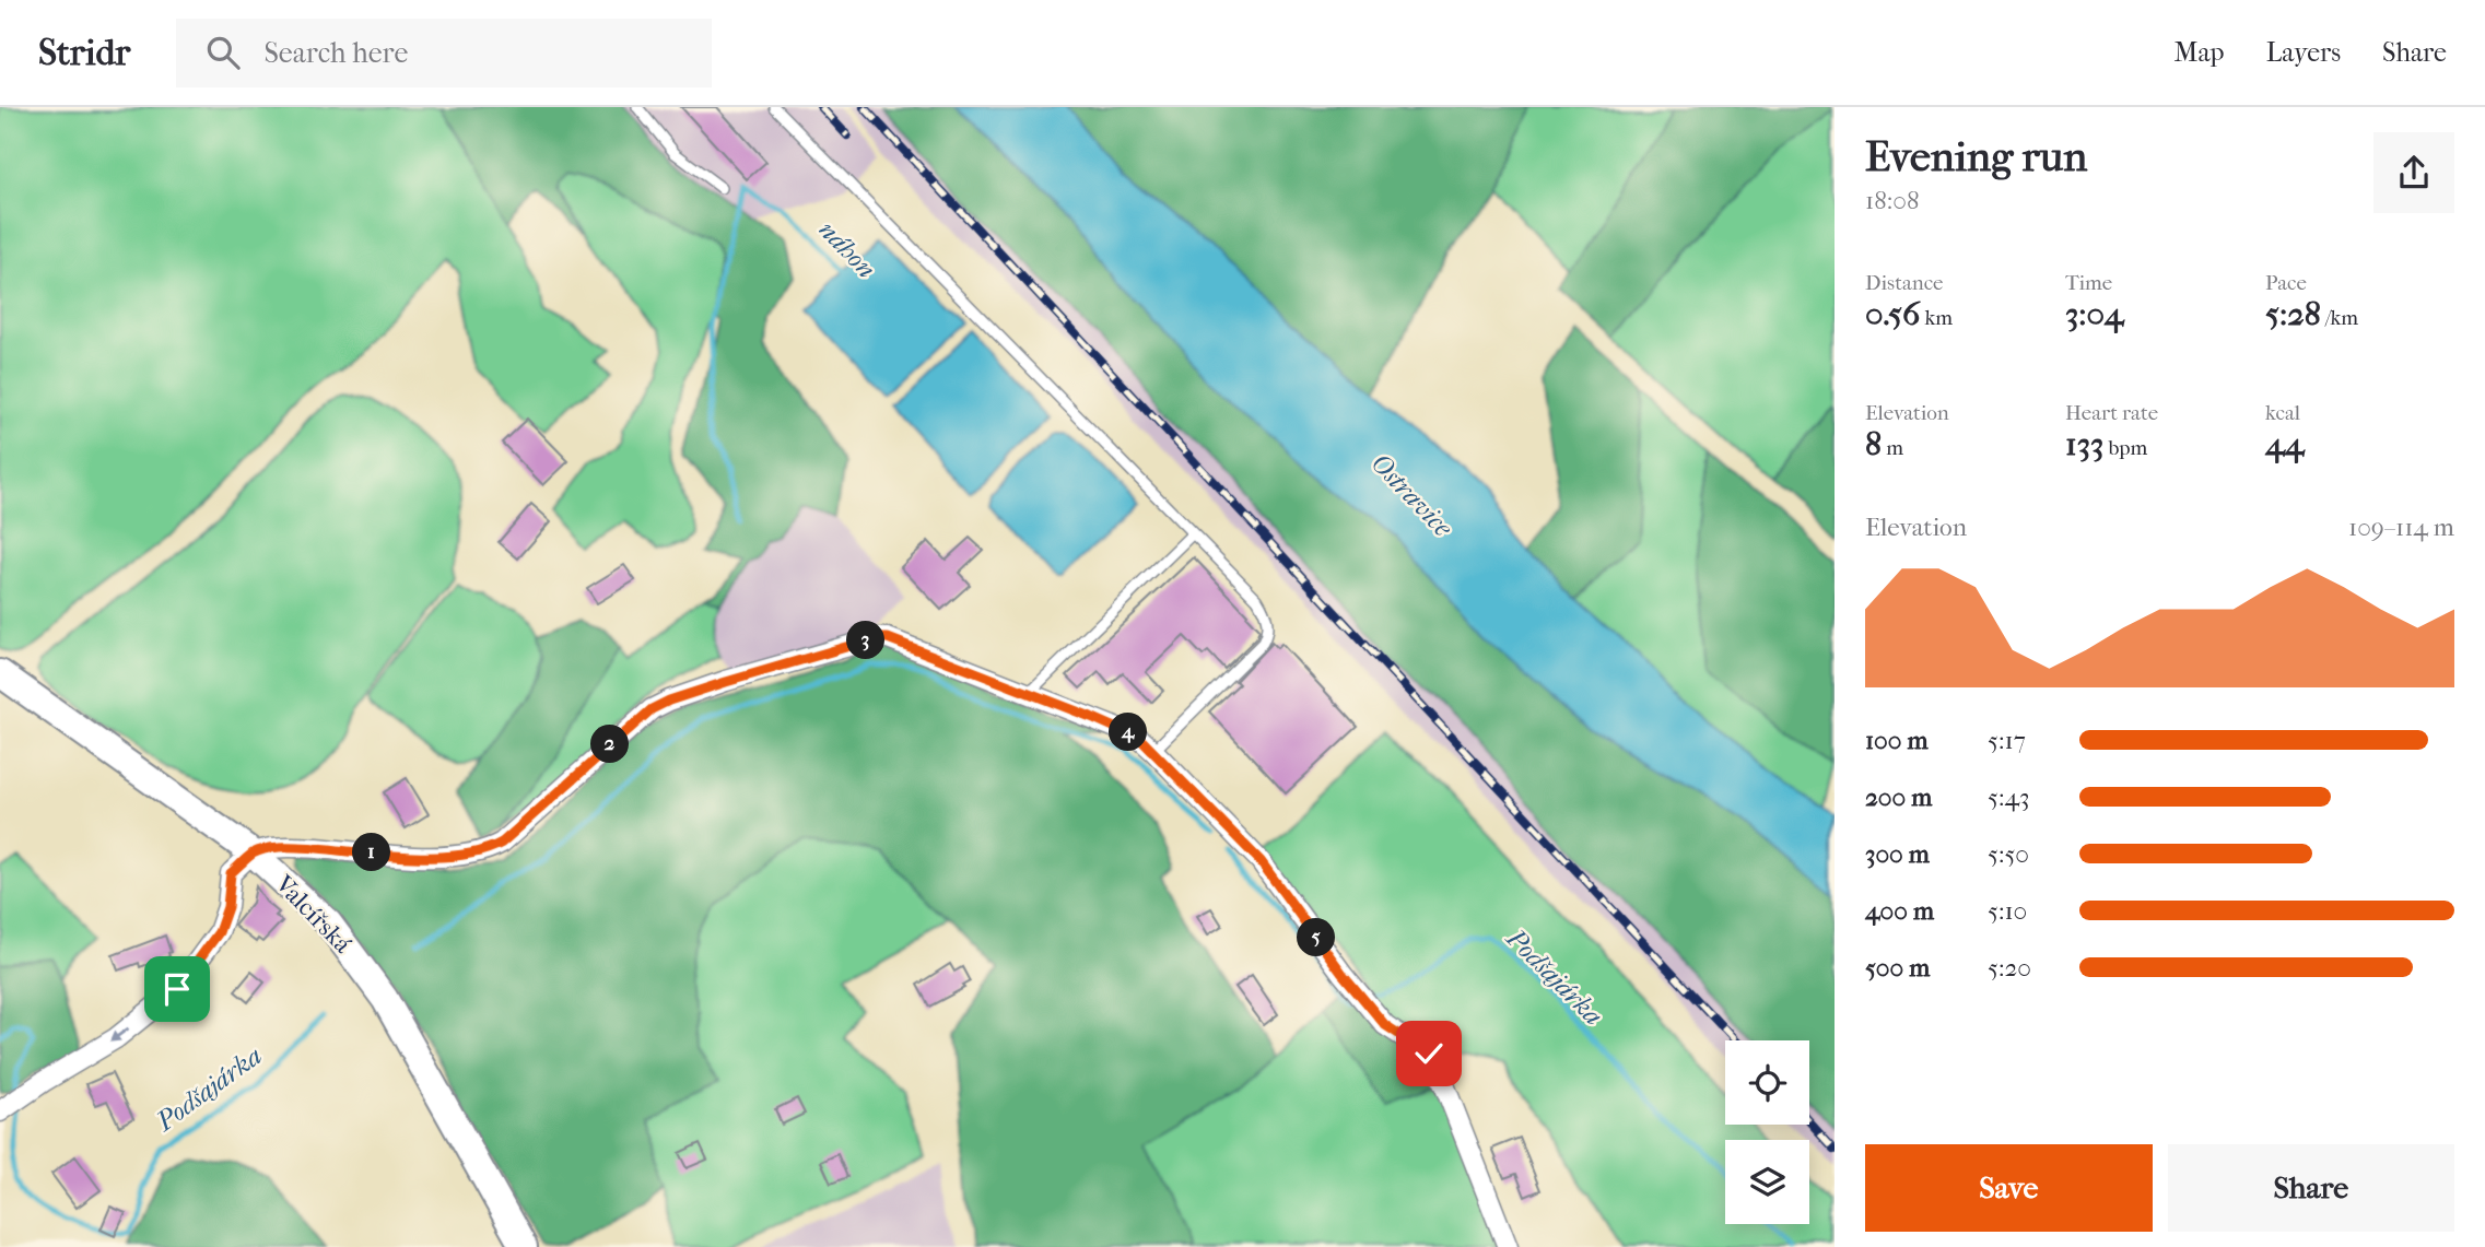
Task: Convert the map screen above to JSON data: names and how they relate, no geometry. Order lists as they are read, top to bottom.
{
  "streets": {
    "main road": ["Valcířská"]
  },
  "water": ["náhon", "Ostravice", "Podšajárka"],
  "page": {
    "header": "Stridr",
    "search": "Search here",
    "nav": ["Map", "Layers", "Share"],
    "heading": ["Evening run", "18:08"],
    "stats": [
      ["Distance", "0.56 km"],
      ["Time", "3:04"],
      ["Pace", "5:28 /km"],
      ["Elevation", "8 m"],
      ["Heart rate", "133 bpm"],
      ["kcal", "44"]
    ],
    "chart": ["Elevation", "109–114 m"],
    "pins": [
      "3",
      "4",
      "2",
      "1",
      "5"
    ],
    "list": [
      {
        "name": "100 m",
        "note": "5:17"
      },
      {
        "name": "200 m",
        "note": "5:43"
      },
      {
        "name": "300 m",
        "note": "5:50"
      },
      {
        "name": "400 m",
        "note": "5:10"
      },
      {
        "name": "500 m",
        "note": "5:20"
      }
    ],
    "buttons": ["Save", "Share"]
  }
}
